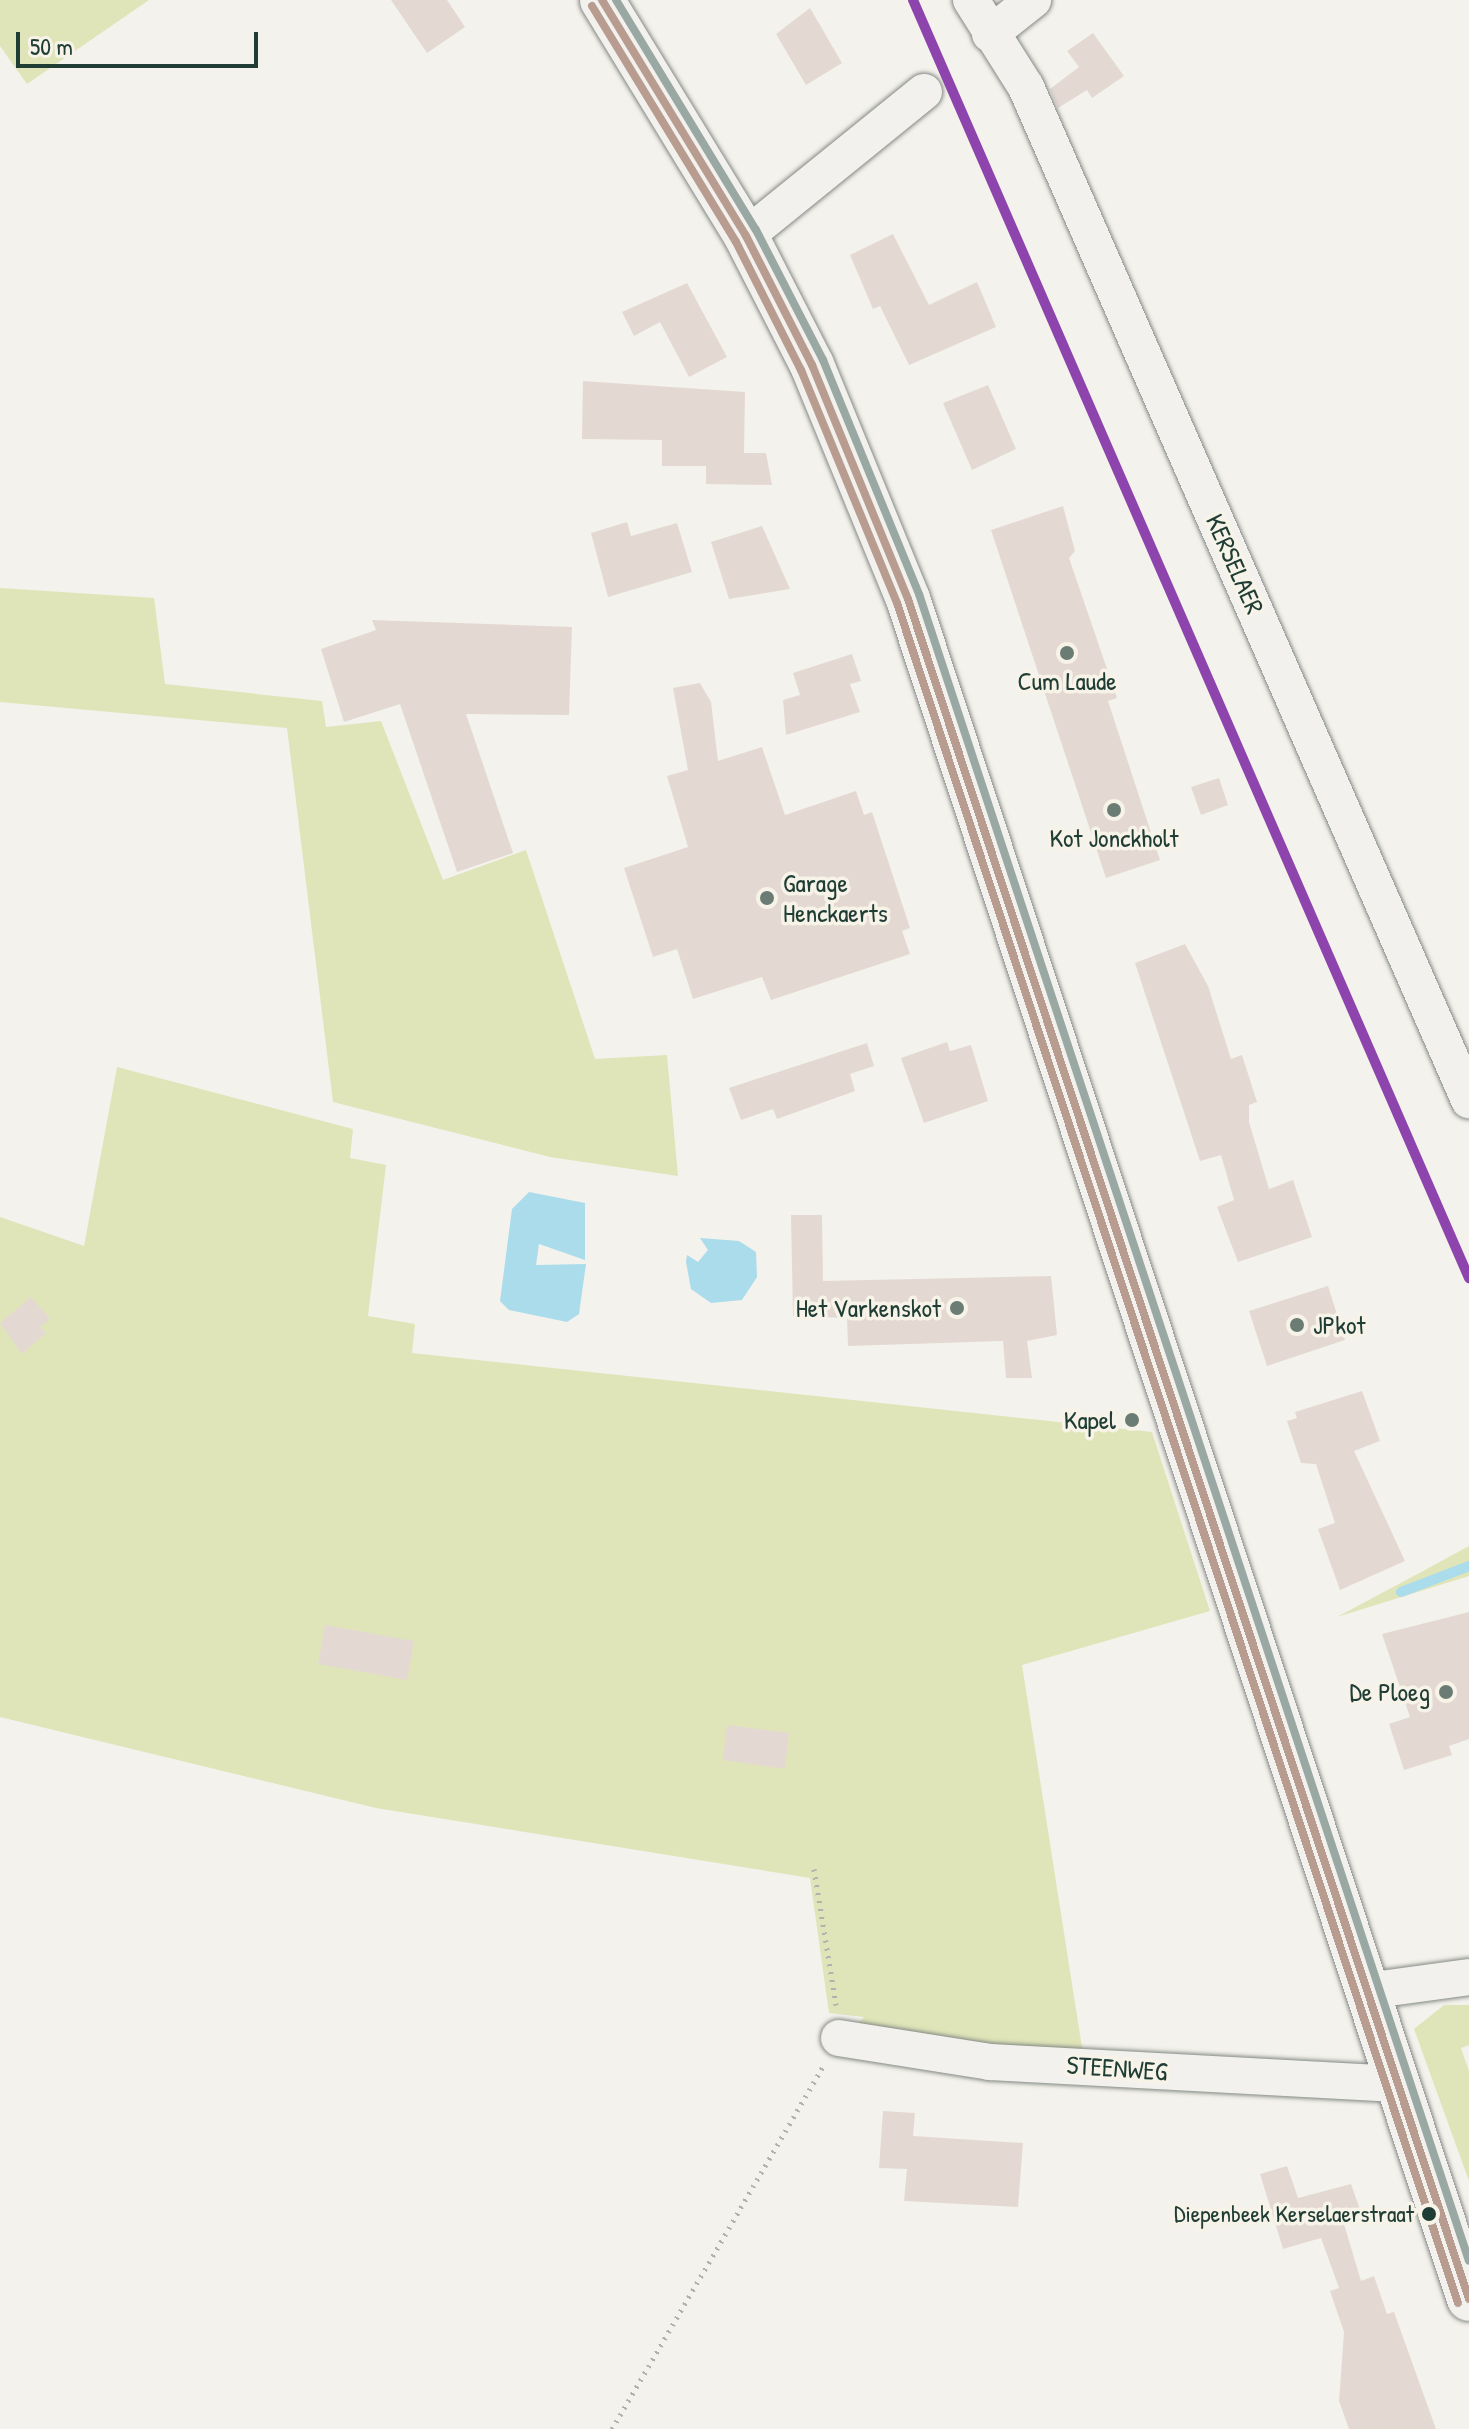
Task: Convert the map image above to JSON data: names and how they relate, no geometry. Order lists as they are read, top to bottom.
{
  "streets": {
    "street": ["KERSELAER", "STEENWEG"]
  },
  "places": [
    "Cum Laude",
    "Kot Jonckholt",
    "Garage Henckaerts",
    "Het Varkenskot",
    "JPkot",
    "Kapel",
    "De Ploeg",
    "Diepenbeek Kerselaerstraat"
  ],
  "scale_bar": "50 m"
}
